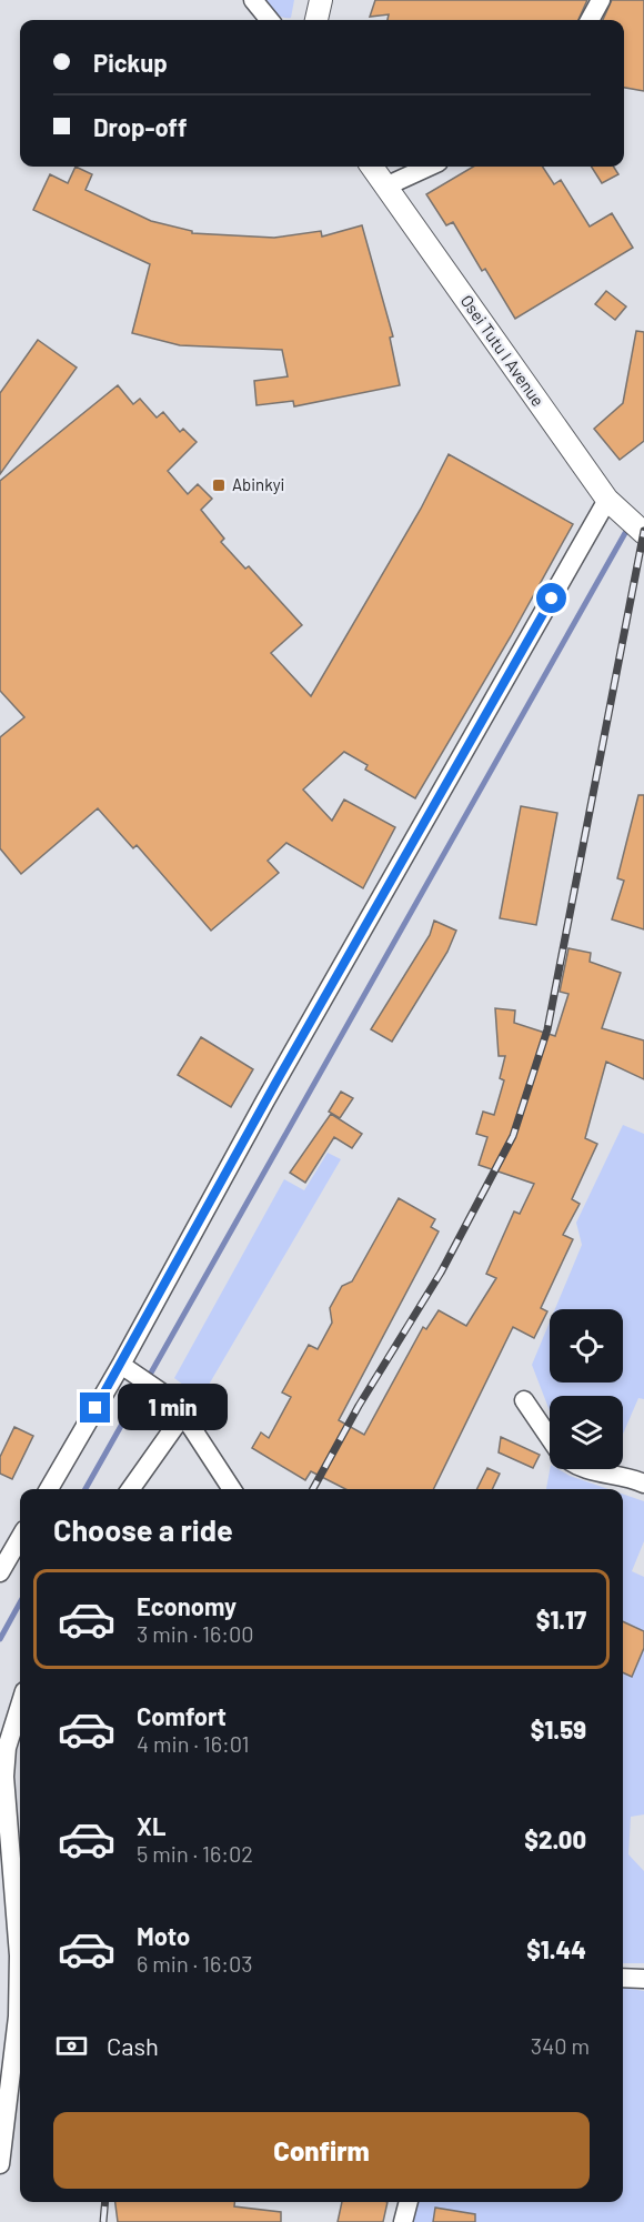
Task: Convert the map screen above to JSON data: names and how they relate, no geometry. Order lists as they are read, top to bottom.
{
  "streets": {
    "street": ["Osei Tutu I Avenue"]
  },
  "places": {
    "transit": ["Abinkyi"]
  },
  "page": {
    "banner": ["Pickup", "Drop-off"],
    "bubble": "1 min",
    "heading": "Choose a ride",
    "list": [
      {
        "name": "Economy",
        "note": "3 min · 16:00",
        "value": "$1.17"
      },
      {
        "name": "Comfort",
        "note": "4 min · 16:01",
        "value": "$1.59"
      },
      {
        "name": "XL",
        "note": "5 min · 16:02",
        "value": "$2.00"
      },
      {
        "name": "Moto",
        "note": "6 min · 16:03",
        "value": "$1.44"
      }
    ],
    "pay": ["Cash", "340 m"],
    "buttons": "Confirm"
  }
}
